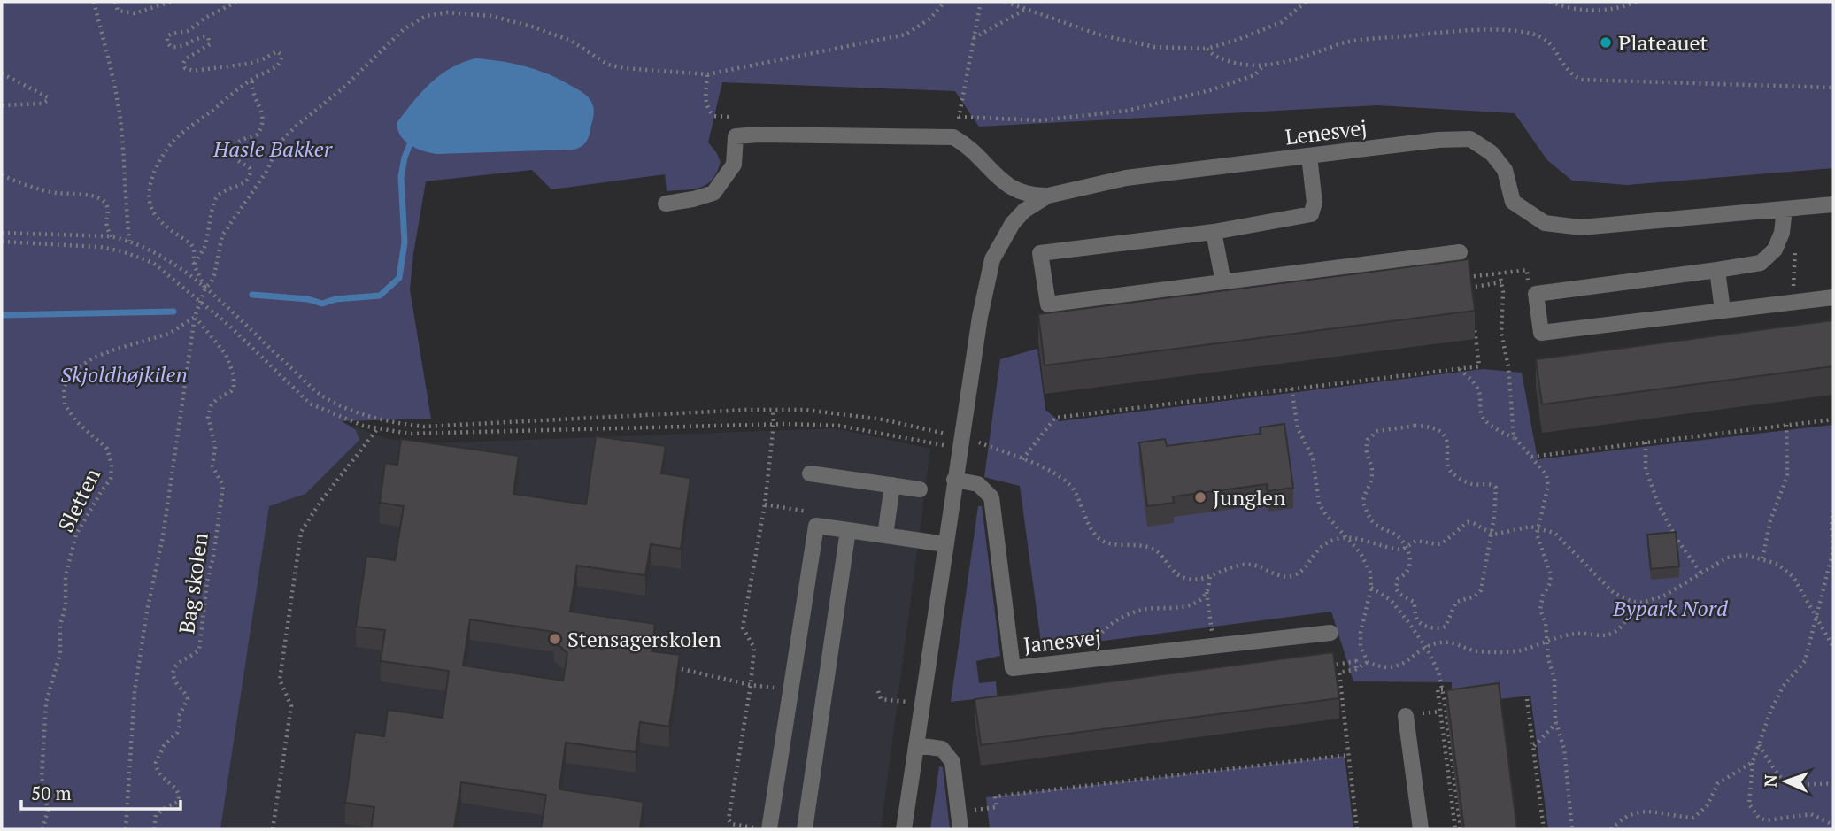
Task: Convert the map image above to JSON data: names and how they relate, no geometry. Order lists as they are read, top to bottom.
{
  "streets": {
    "street": ["Lenesvej", "Janesvej"],
    "path": ["Sletten", "Bag skolen"]
  },
  "crossings": [
    ["Sletten", "Bag skolen"]
  ],
  "parks": ["Hasle Bakker", "Skjoldhøjkilen", "Bypark Nord"],
  "places": ["Plateauet", "Junglen", "Stensagerskolen"],
  "scale_bar": "50 m",
  "north": "left"
}
